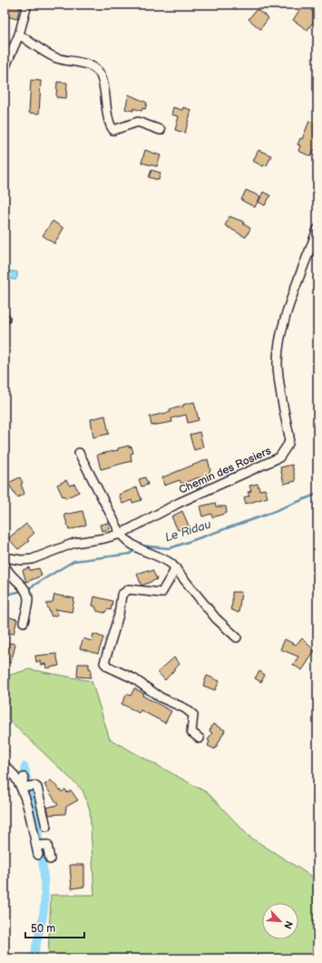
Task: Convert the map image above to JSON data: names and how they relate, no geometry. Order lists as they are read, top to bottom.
{
  "streets": {
    "street": ["Chemin des Rosiers"]
  },
  "water": ["Le Ridau"],
  "scale_bar": "50 m",
  "north": "bottom right"
}
